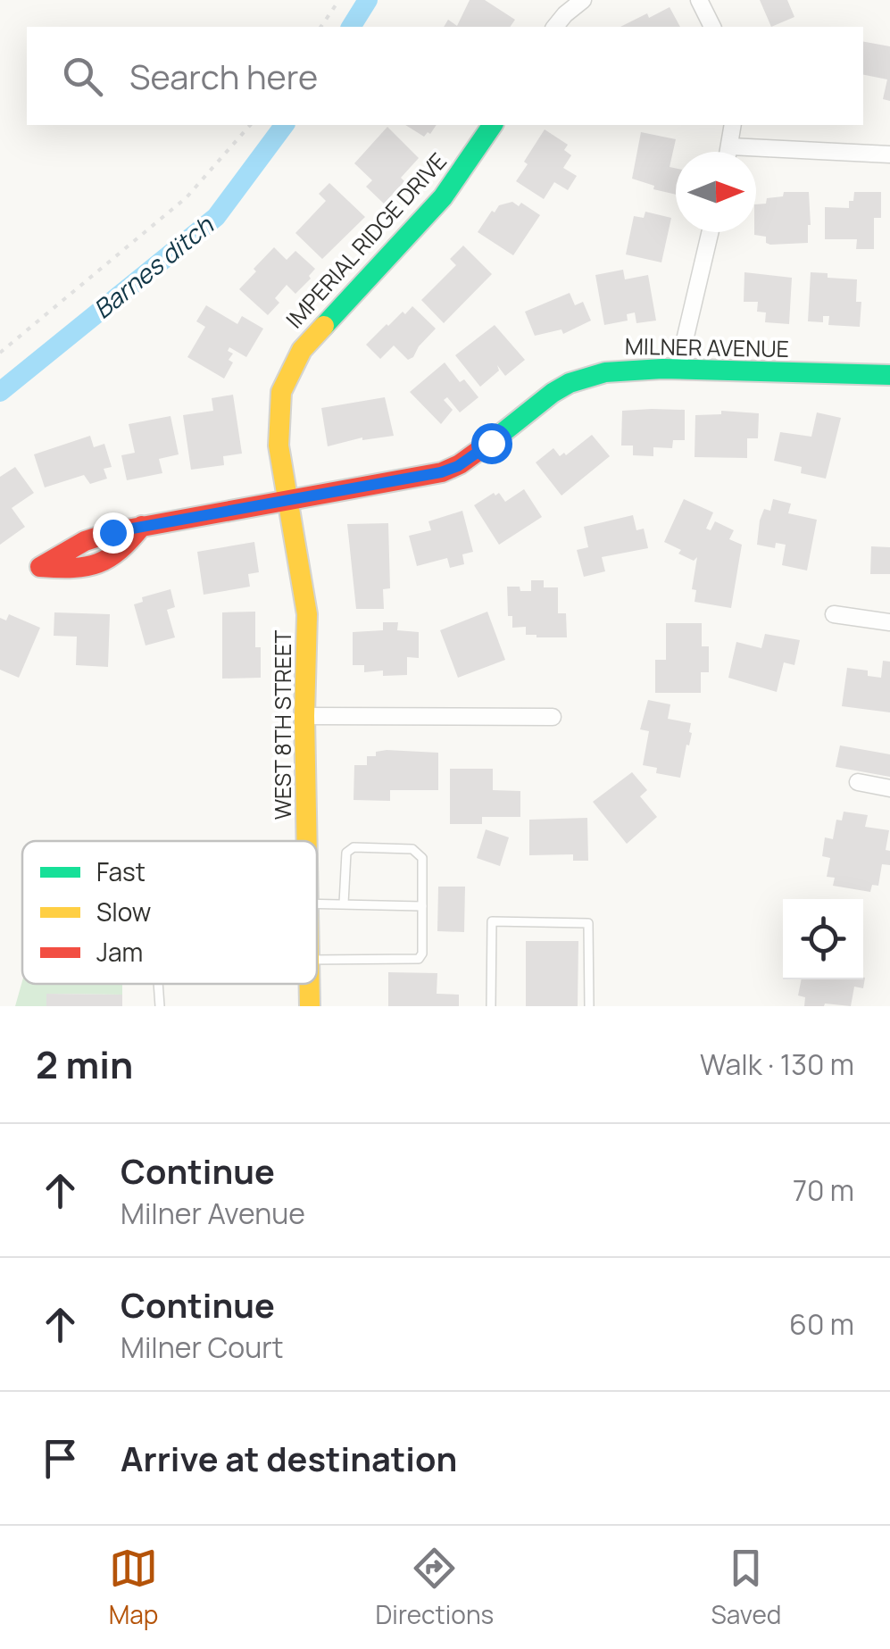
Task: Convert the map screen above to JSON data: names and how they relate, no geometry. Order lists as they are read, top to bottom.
{
  "streets": {
    "street": ["IMPERIAL RIDGE DRIVE", "MILNER AVENUE", "WEST 8TH STREET"]
  },
  "crossings": [
    ["IMPERIAL RIDGE DRIVE", "MILNER AVENUE"],
    ["IMPERIAL RIDGE DRIVE", "WEST 8TH STREET"],
    ["MILNER AVENUE", "WEST 8TH STREET"]
  ],
  "water": ["Barnes ditch"],
  "legend": ["Fast", "Slow", "Jam"],
  "north": "right",
  "page": {
    "search": "Search here",
    "heading": ["2 min", "Walk · 130 m"],
    "list": [
      ["Continue", "Milner Avenue", "70 m"],
      ["Continue", "Milner Court", "60 m"],
      "Arrive at destination"
    ],
    "nav": ["Map", "Directions", "Saved"]
  }
}
